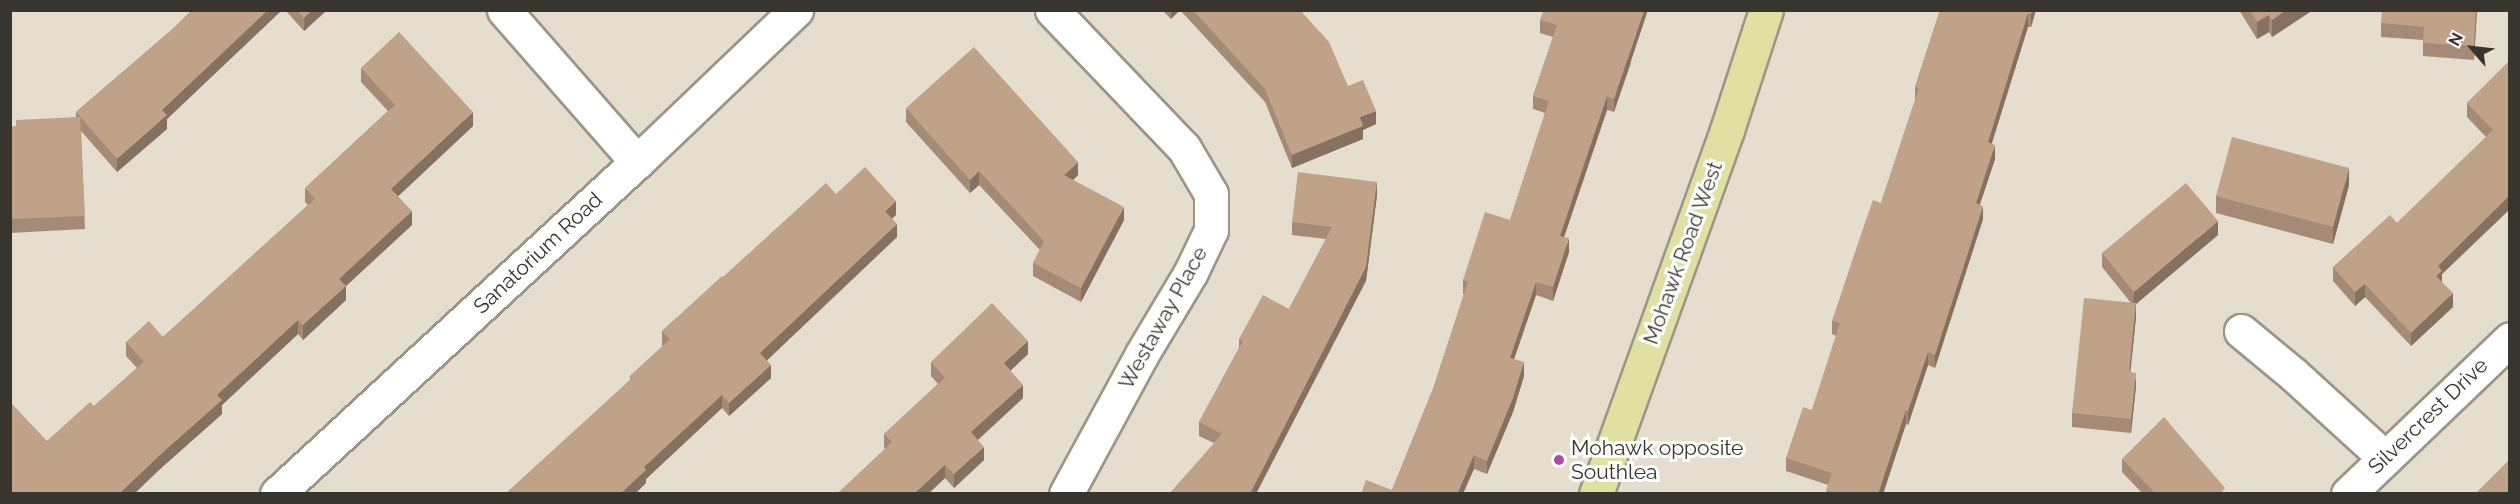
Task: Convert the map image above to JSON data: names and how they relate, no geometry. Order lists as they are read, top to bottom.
{
  "streets": {
    "main road": ["Mohawk Road West"],
    "street": ["Sanatorium Road", "Westaway Place", "Silvercrest Drive"]
  },
  "places": ["Mohawk opposite Southlea"],
  "north": "top left"
}
